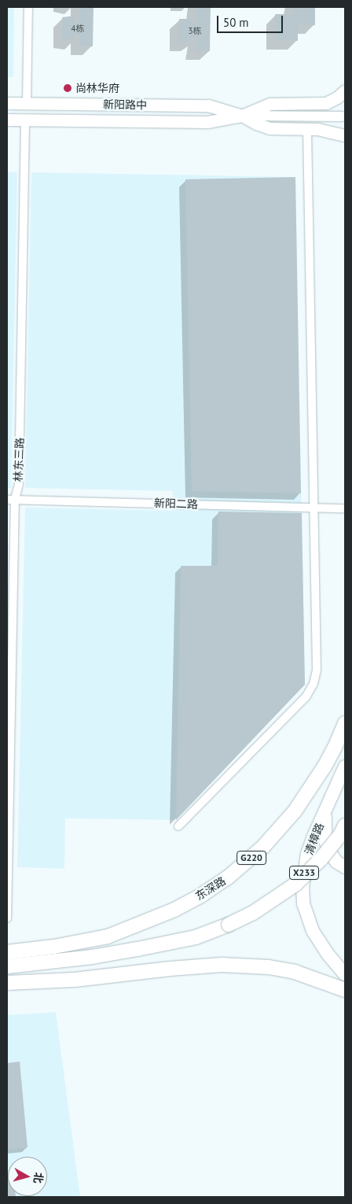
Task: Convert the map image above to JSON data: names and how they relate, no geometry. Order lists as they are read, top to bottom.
{
  "streets": {
    "highway": ["G220", "东深路"],
    "main road": ["新阳路中", "清樟路", "X233"],
    "street": ["林东三路", "新阳二路"]
  },
  "crossings": [
    ["新阳路中", "林东三路"],
    ["林东三路", "新阳二路"]
  ],
  "places": ["尚林华府"],
  "house_numbers": ["4栋", "3栋"],
  "scale_bar": "50 m",
  "north": "right"
}
